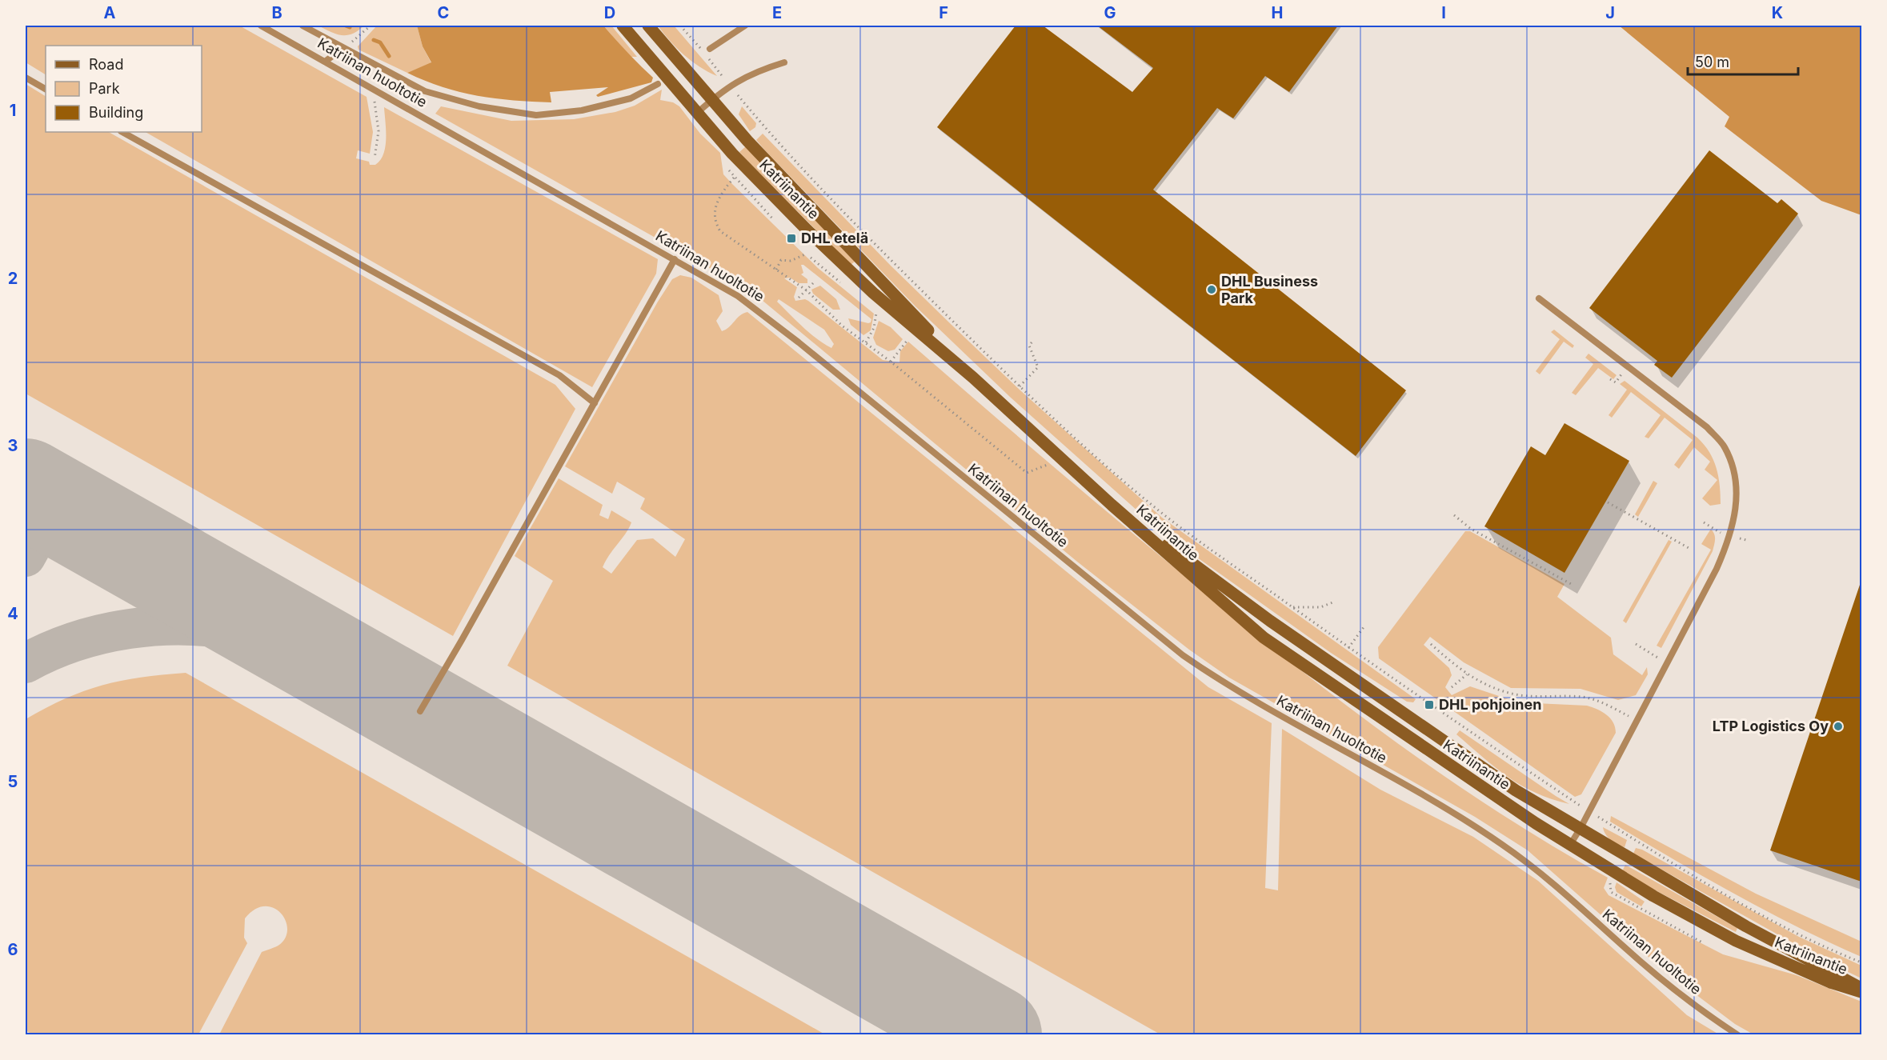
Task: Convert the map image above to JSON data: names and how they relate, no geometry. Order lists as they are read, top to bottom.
{
  "streets": {
    "main road": ["Katriinantie"],
    "lane": ["Katriinan huoltotie"]
  },
  "places": {
    "transit": ["DHL etelä", "DHL pohjoinen"],
    "other": ["DHL Business Park", "LTP Logistics Oy"]
  },
  "legend": ["Road", "Park", "Building"],
  "scale_bar": "50 m",
  "grid": {
    "columns": [
      "A",
      "B",
      "C",
      "D",
      "E",
      "F",
      "G",
      "H",
      "I",
      "J",
      "K"
    ],
    "rows": [
      "1",
      "2",
      "3",
      "4",
      "5",
      "6"
    ]
  }
}
